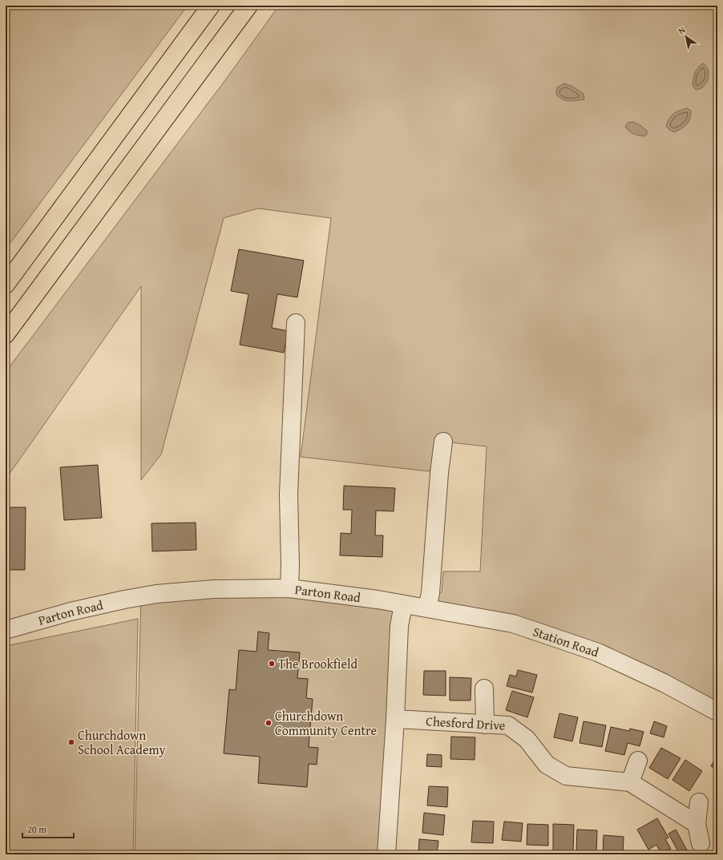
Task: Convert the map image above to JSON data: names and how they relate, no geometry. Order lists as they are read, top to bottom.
{
  "streets": {
    "street": ["Parton Road", "Station Road", "Chesford Drive"]
  },
  "crossings": [
    ["Parton Road", "Station Road"]
  ],
  "places": ["The Brookfield", "Churchdown Community Centre", "Churchdown School Academy"],
  "scale_bar": "20 m",
  "north": "top left"
}
